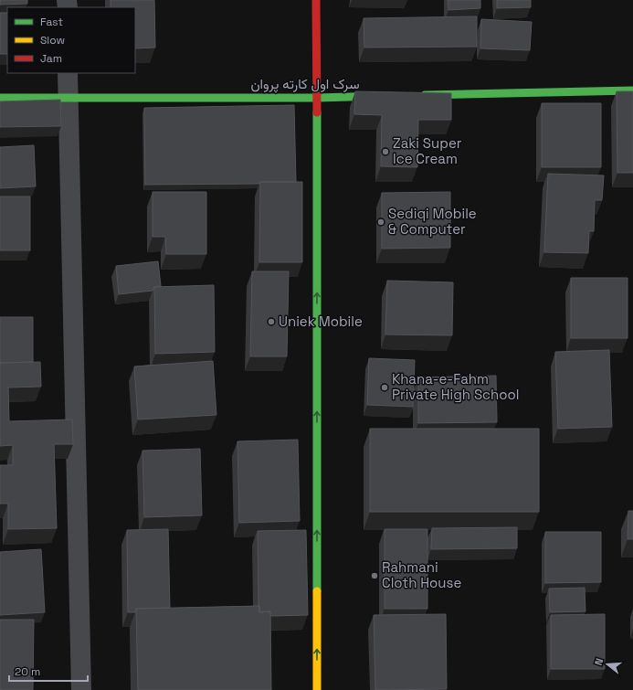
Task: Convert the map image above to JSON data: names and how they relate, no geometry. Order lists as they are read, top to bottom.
{
  "streets": {
    "main road": ["سرک اول کارته پروان"]
  },
  "places": [
    "Zaki Super Ice Cream",
    "Sediqi Mobile & Computer",
    "Uniek Mobile",
    "Khana-e-Fahm Private High School",
    "Rahmani Cloth House"
  ],
  "legend": ["Fast", "Slow", "Jam"],
  "scale_bar": "20 m",
  "north": "left"
}
